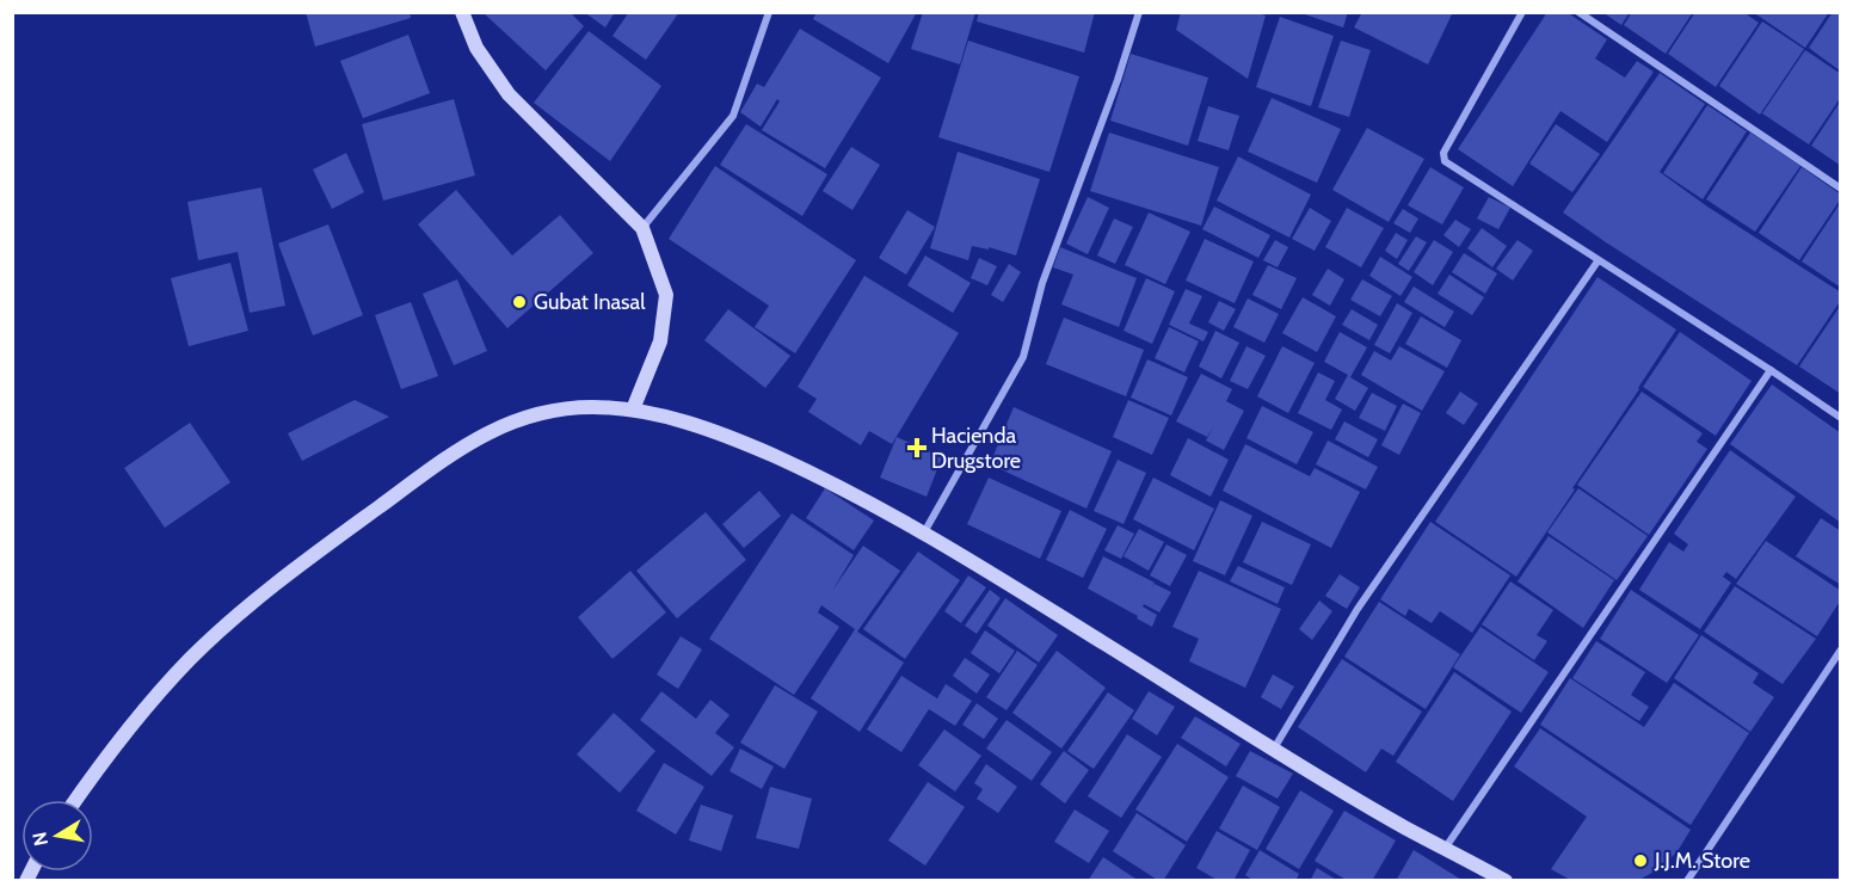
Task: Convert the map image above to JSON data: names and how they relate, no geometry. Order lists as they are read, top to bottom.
{
  "places": {
    "other": ["Gubat Inasal", "J.J.M. Store"],
    "health": ["Hacienda Drugstore"]
  },
  "north": "left"
}
